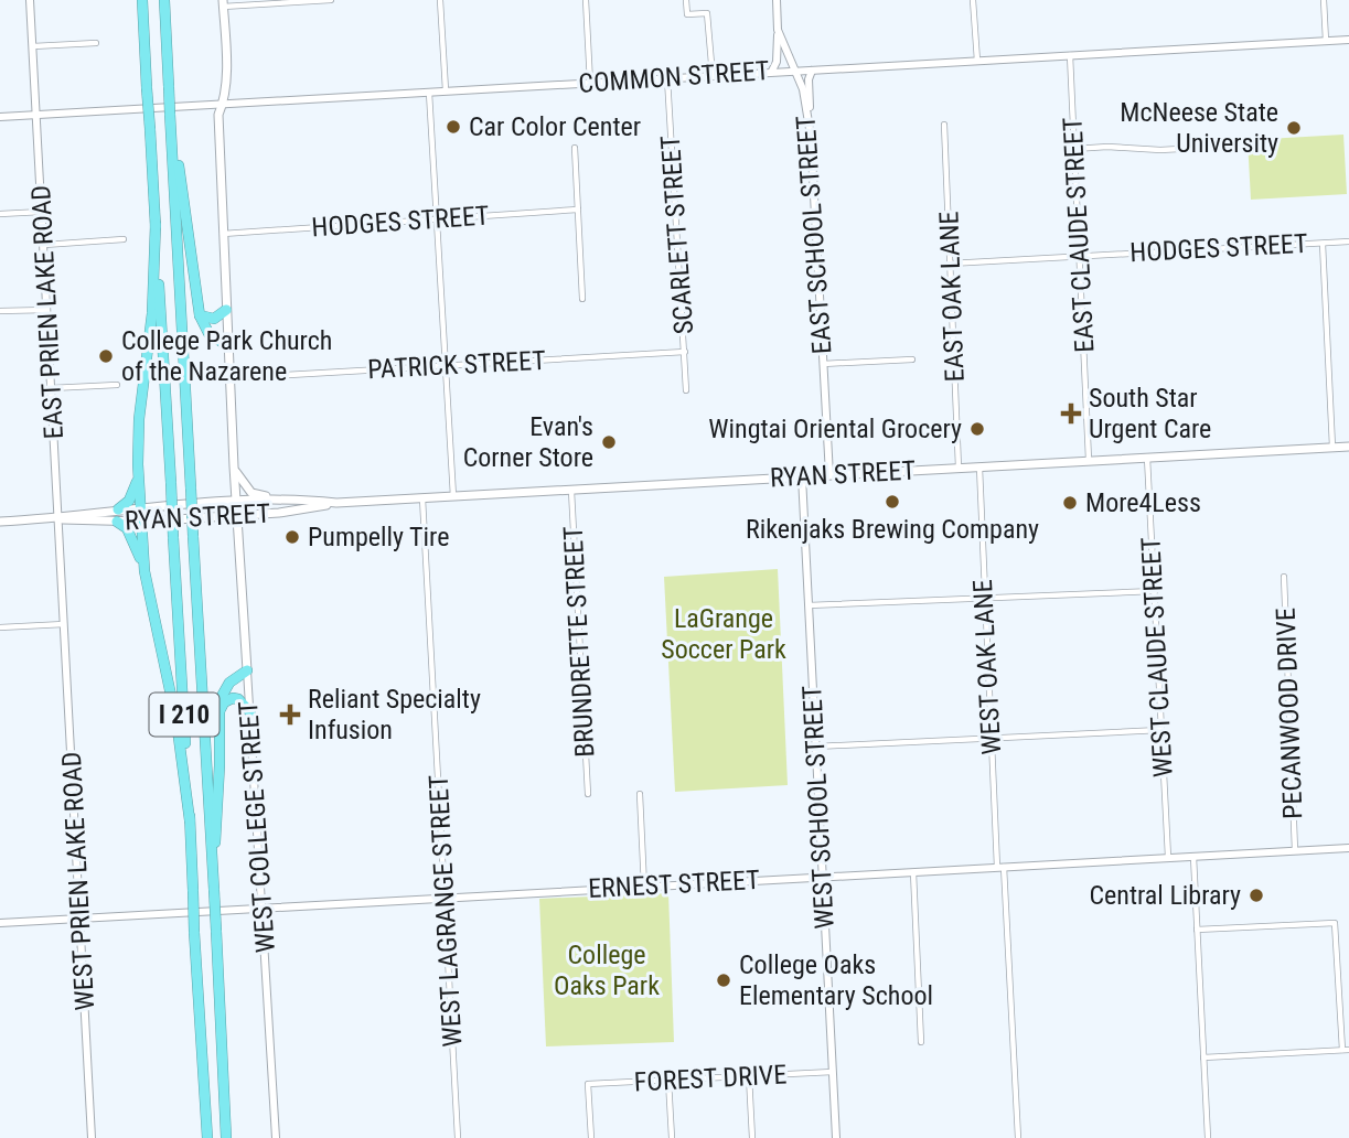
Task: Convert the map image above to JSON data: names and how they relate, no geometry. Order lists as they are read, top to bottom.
{
  "streets": {
    "highway": ["I 210"],
    "main road": ["RYAN STREET", "WEST COLLEGE STREET"],
    "street": [
      "COMMON STREET",
      "HODGES STREET",
      "SCARLETT STREET",
      "EAST SCHOOL STREET",
      "EAST CLAUDE STREET",
      "EAST OAK LANE",
      "EAST PRIEN LAKE ROAD",
      "PATRICK STREET",
      "BRUNDRETTE STREET",
      "WEST CLAUDE STREET",
      "WEST OAK LANE",
      "PECANWOOD DRIVE",
      "WEST SCHOOL STREET",
      "WEST PRIEN LAKE ROAD",
      "ERNEST STREET",
      "WEST LAGRANGE STREET",
      "FOREST DRIVE"
    ]
  },
  "crossings": [
    ["COMMON STREET", "SCARLETT STREET"],
    ["COMMON STREET", "EAST SCHOOL STREET"],
    ["COMMON STREET", "EAST CLAUDE STREET"],
    ["COMMON STREET", "EAST PRIEN LAKE ROAD"],
    ["COMMON STREET", "WEST COLLEGE STREET"],
    ["HODGES STREET", "EAST CLAUDE STREET"],
    ["HODGES STREET", "EAST OAK LANE"],
    ["HODGES STREET", "WEST COLLEGE STREET"],
    ["SCARLETT STREET", "PATRICK STREET"],
    ["EAST SCHOOL STREET", "RYAN STREET"],
    ["EAST CLAUDE STREET", "RYAN STREET"],
    ["EAST OAK LANE", "RYAN STREET"],
    ["EAST PRIEN LAKE ROAD", "RYAN STREET"],
    ["EAST PRIEN LAKE ROAD", "WEST PRIEN LAKE ROAD"],
    ["PATRICK STREET", "WEST COLLEGE STREET"],
    ["RYAN STREET", "BRUNDRETTE STREET"],
    ["RYAN STREET", "WEST CLAUDE STREET"],
    ["RYAN STREET", "WEST OAK LANE"],
    ["RYAN STREET", "WEST SCHOOL STREET"],
    ["RYAN STREET", "WEST COLLEGE STREET"],
    ["RYAN STREET", "WEST LAGRANGE STREET"],
    ["WEST CLAUDE STREET", "ERNEST STREET"],
    ["WEST OAK LANE", "ERNEST STREET"],
    ["PECANWOOD DRIVE", "ERNEST STREET"],
    ["WEST SCHOOL STREET", "ERNEST STREET"],
    ["WEST SCHOOL STREET", "FOREST DRIVE"],
    ["WEST COLLEGE STREET", "ERNEST STREET"],
    ["WEST PRIEN LAKE ROAD", "ERNEST STREET"],
    ["ERNEST STREET", "WEST LAGRANGE STREET"]
  ],
  "parks": ["LaGrange Soccer Park", "College Oaks Park"],
  "places": {
    "other": [
      "Car Color Center",
      "McNeese State University",
      "College Park Church of the Nazarene",
      "Wingtai Oriental Grocery",
      "Evan's Corner Store",
      "Rikenjaks Brewing Company",
      "More4Less",
      "Pumpelly Tire",
      "Central Library",
      "College Oaks Elementary School"
    ],
    "health": ["South Star Urgent Care", "Reliant Specialty Infusion"]
  }
}
